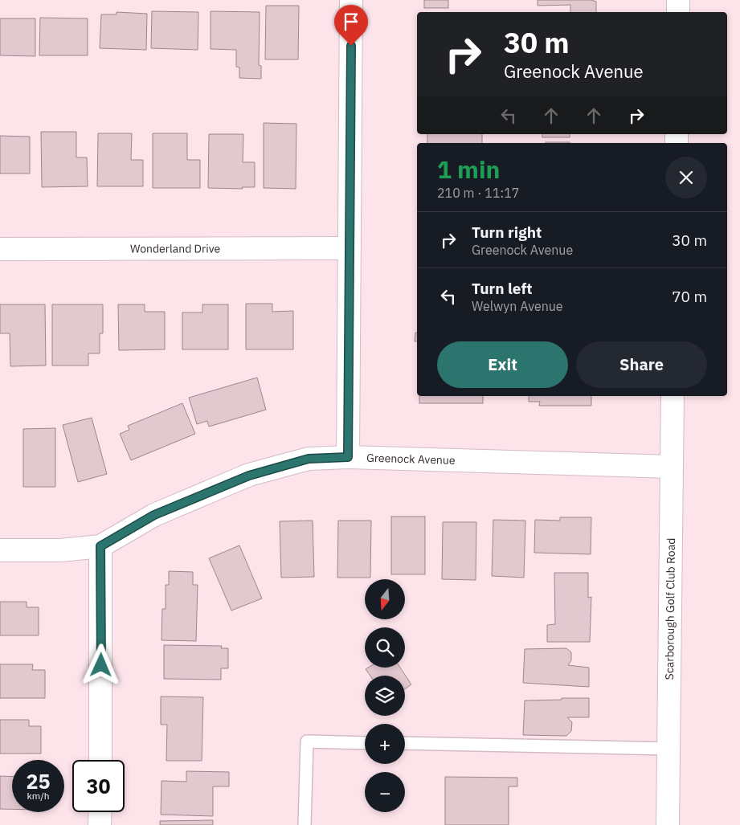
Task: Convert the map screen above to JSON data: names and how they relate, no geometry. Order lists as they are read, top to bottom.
{
  "streets": {
    "street": ["Wonderland Drive", "Greenock Avenue", "Scarborough Golf Club Road"]
  },
  "crossings": [
    ["Greenock Avenue", "Scarborough Golf Club Road"]
  ],
  "north": "bottom",
  "page": {
    "turn": ["30 m", "Greenock Avenue"],
    "heading": ["1 min", "210 m · 11:17"],
    "list": [
      {
        "name": "Turn right",
        "note": "Greenock Avenue",
        "value": "30 m"
      },
      {
        "name": "Turn left",
        "note": "Welwyn Avenue",
        "value": "70 m"
      }
    ],
    "buttons": ["Exit", "Share"],
    "map_buttons": ["+", "−"],
    "speed": "25 km/h",
    "limit": "30"
  }
}
